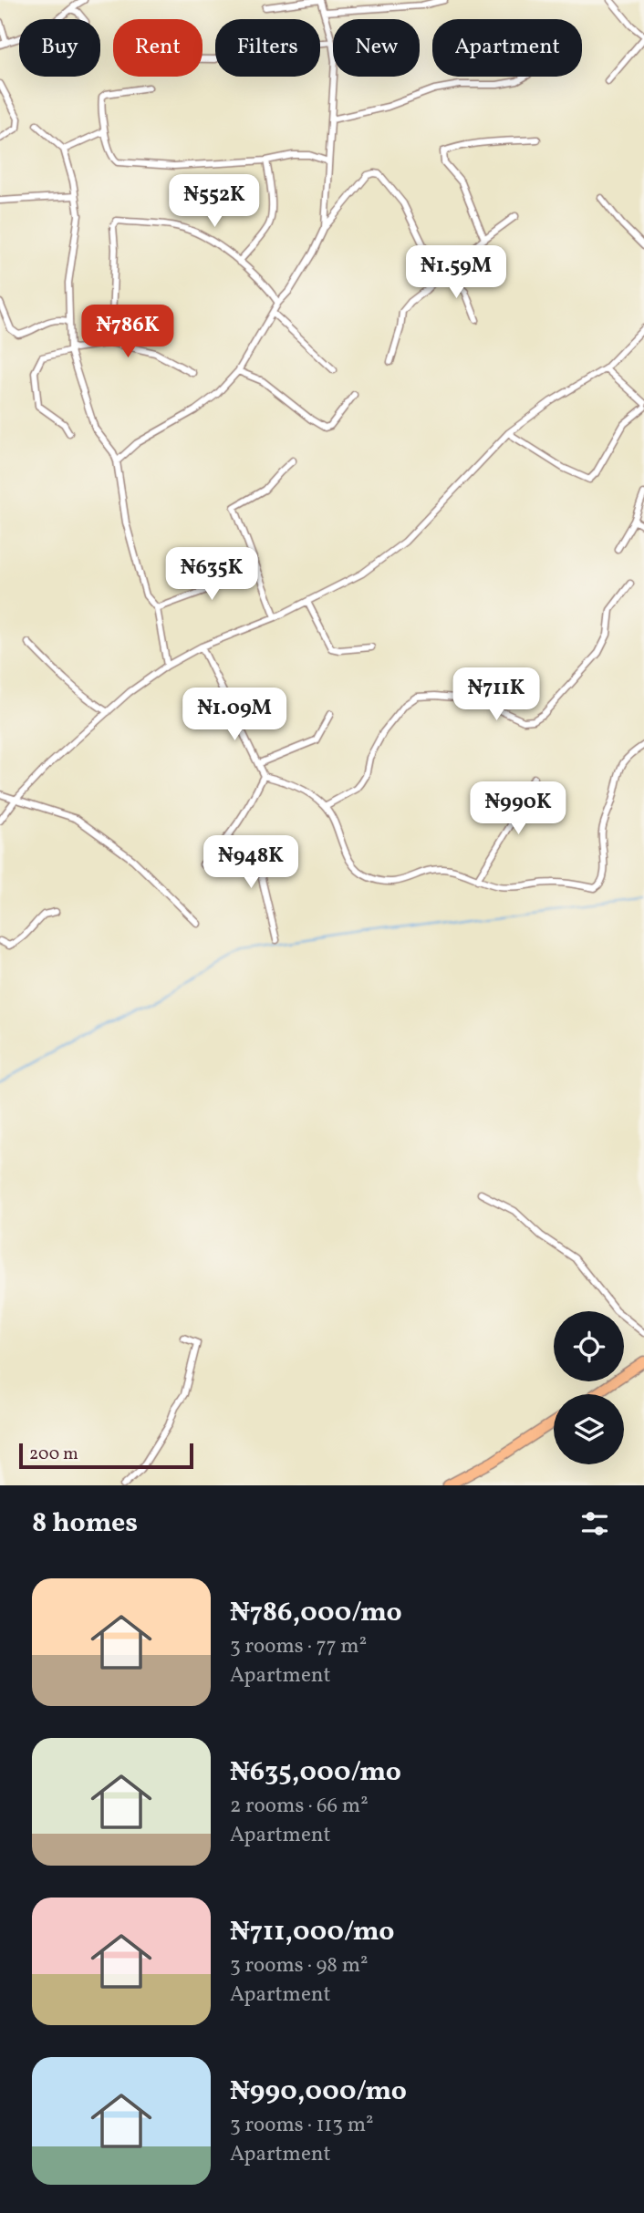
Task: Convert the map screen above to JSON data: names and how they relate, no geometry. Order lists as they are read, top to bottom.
{
  "scale_bar": "200 m",
  "page": {
    "chip": [
      "Buy",
      "Rent",
      "Filters",
      "New",
      "Apartment"
    ],
    "price": [
      "₦552K",
      "₦1.59M",
      "₦786K",
      "₦635K",
      "₦711K",
      "₦1.09M",
      "₦990K",
      "₦948K"
    ],
    "scale": "200 m",
    "heading": "8 homes",
    "list": [
      {
        "name": "₦786,000/mo",
        "note": "3 rooms · 77 m² · Apartment"
      },
      {
        "name": "₦635,000/mo",
        "note": "2 rooms · 66 m² · Apartment"
      },
      {
        "name": "₦711,000/mo",
        "note": "3 rooms · 98 m² · Apartment"
      },
      {
        "name": "₦990,000/mo",
        "note": "3 rooms · 113 m² · Apartment"
      }
    ]
  }
}
